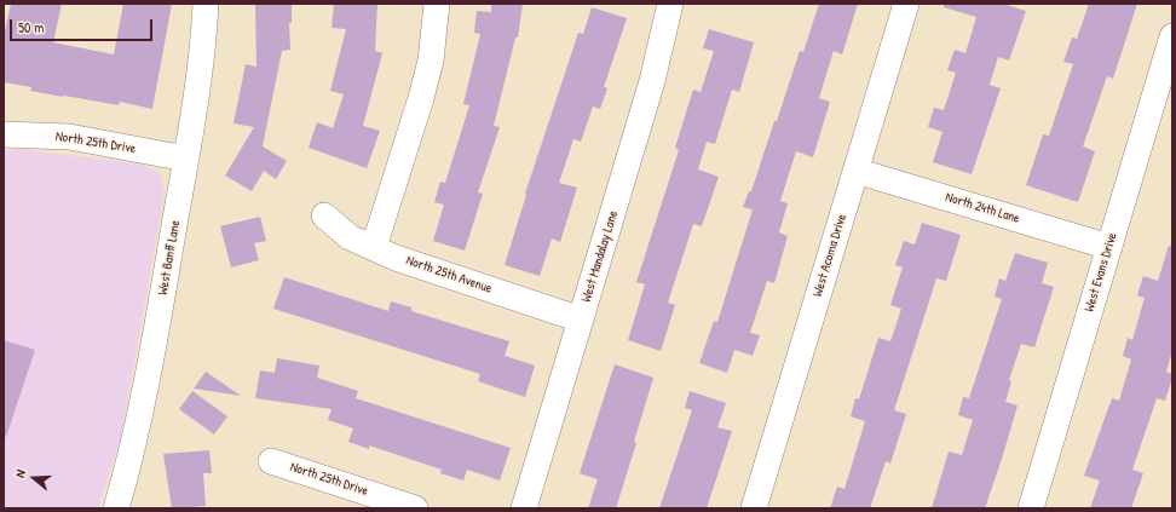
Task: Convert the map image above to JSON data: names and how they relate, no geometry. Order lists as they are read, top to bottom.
{
  "streets": {
    "street": [
      "North 25th Drive",
      "North 24th Lane",
      "West Acoma Drive",
      "West Mandalay Lane",
      "West Banff Lane",
      "West Evans Drive",
      "North 25th Avenue"
    ]
  },
  "crossings": [
    ["North 25th Drive", "West Banff Lane"],
    ["North 24th Lane", "West Acoma Drive"],
    ["North 24th Lane", "West Evans Drive"],
    ["West Mandalay Lane", "North 25th Avenue"]
  ],
  "scale_bar": "50 m",
  "north": "left"
}
